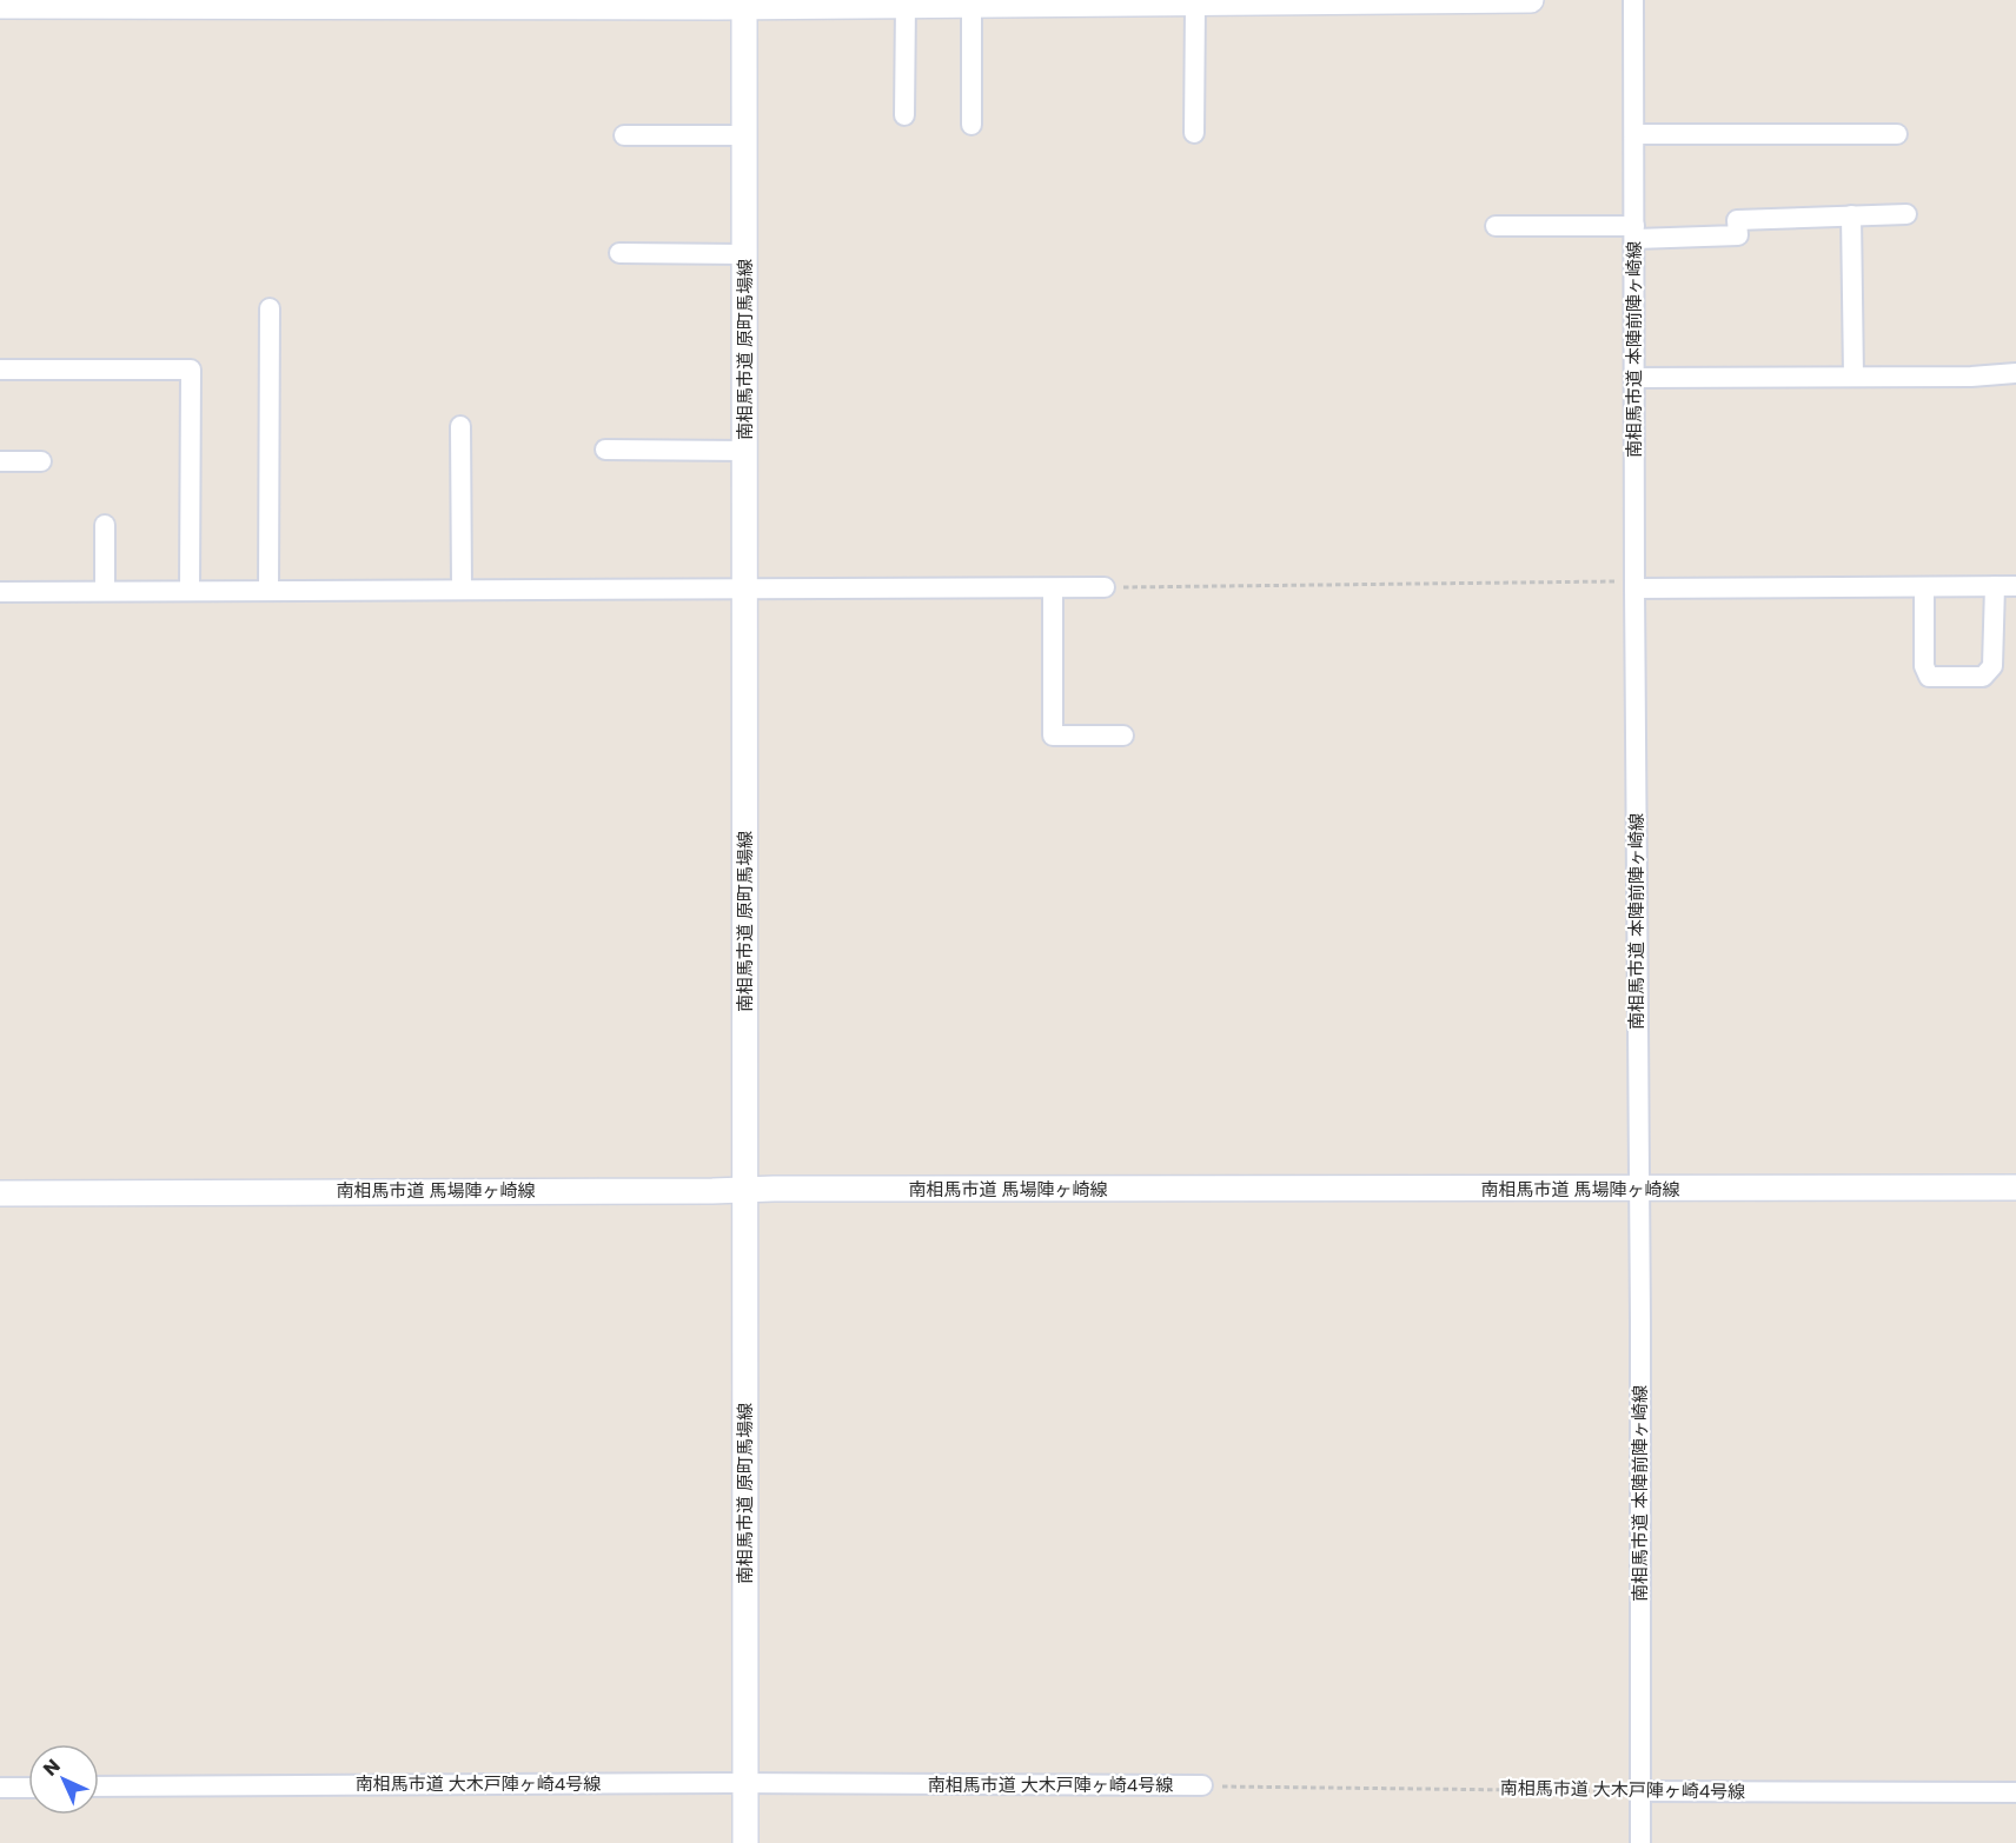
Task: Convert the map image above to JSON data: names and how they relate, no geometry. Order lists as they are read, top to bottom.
{
  "streets": {
    "street": [
      "南相馬市道 原町馬場線",
      "南相馬市道 本陣前陣ヶ崎線",
      "南相馬市道 馬場陣ヶ崎線",
      "南相馬市道 大木戸陣ヶ崎4号線"
    ]
  },
  "crossings": [
    ["南相馬市道 原町馬場線", "南相馬市道 馬場陣ヶ崎線"],
    ["南相馬市道 原町馬場線", "南相馬市道 大木戸陣ヶ崎4号線"],
    ["南相馬市道 本陣前陣ヶ崎線", "南相馬市道 馬場陣ヶ崎線"],
    ["南相馬市道 本陣前陣ヶ崎線", "南相馬市道 大木戸陣ヶ崎4号線"]
  ],
  "north": "top left"
}
